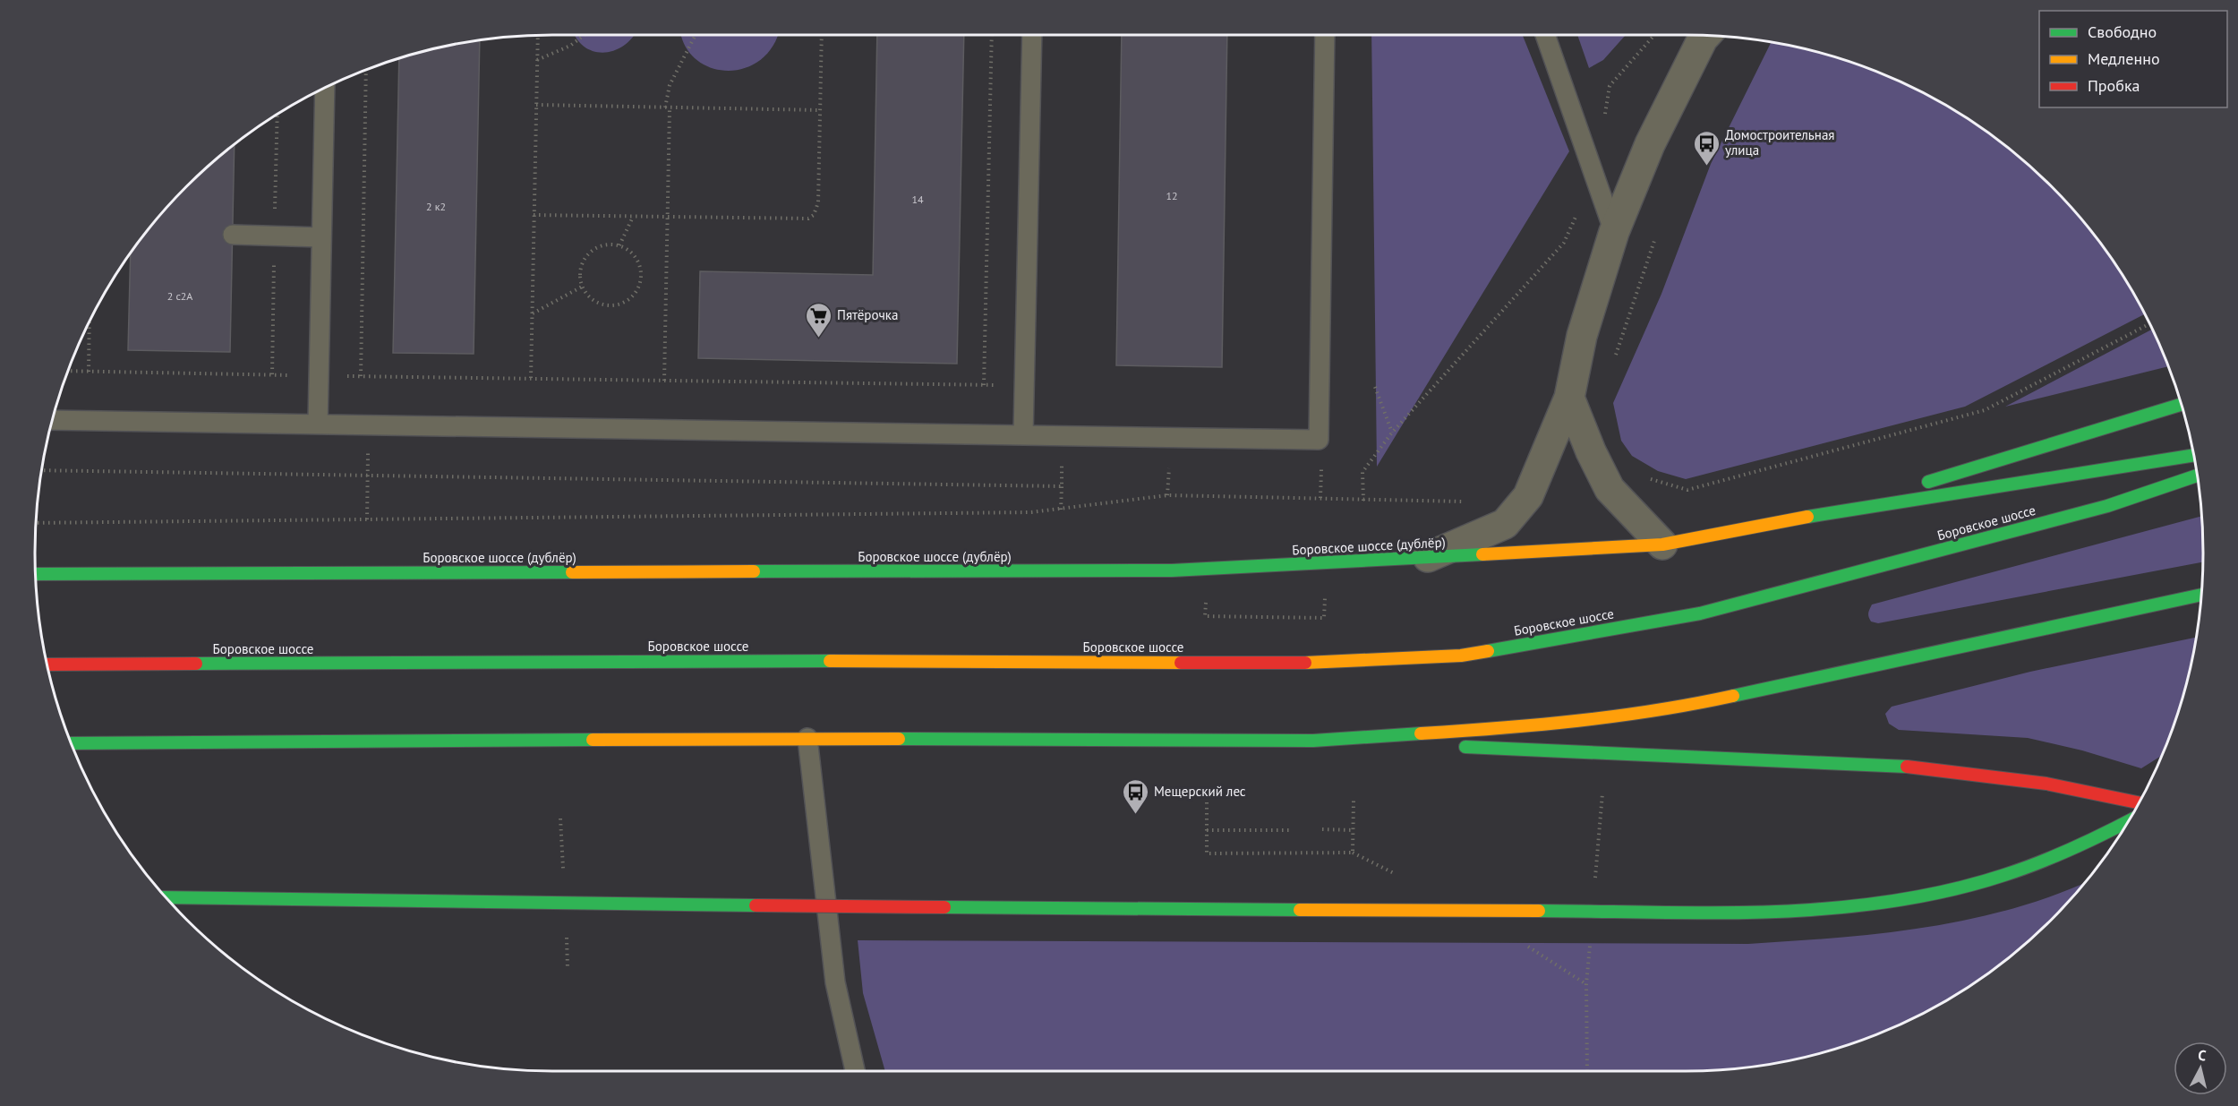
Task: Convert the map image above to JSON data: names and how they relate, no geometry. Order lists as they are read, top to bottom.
{
  "streets": {
    "main road": ["Боровское шоссе", "Боровское шоссе (дублёр)"]
  },
  "places": {
    "bus stop": ["Домостроительная улица", "Мещерский лес"],
    "supermarket": ["Пятёрочка"]
  },
  "house_numbers": [
    "12",
    "14",
    "2 к2",
    "2 с2А"
  ],
  "legend": ["Свободно", "Медленно", "Пробка"],
  "north": "top"
}
